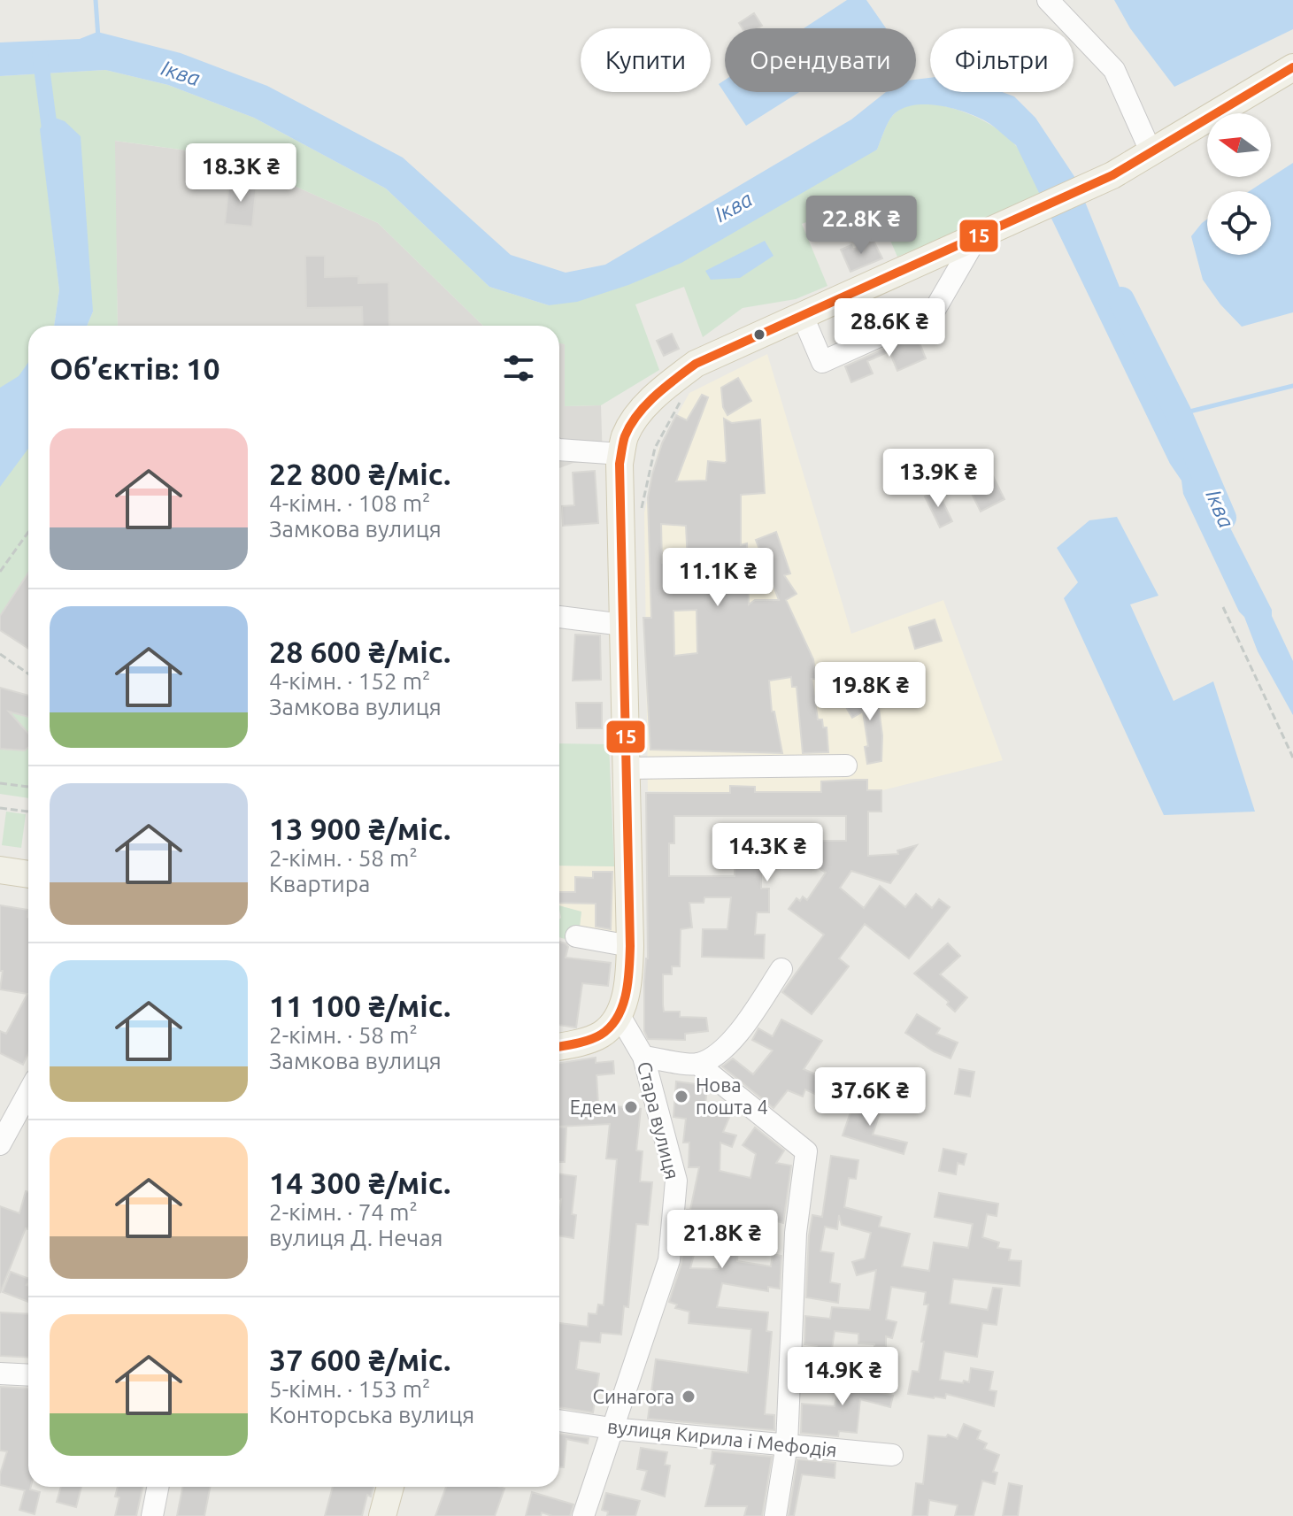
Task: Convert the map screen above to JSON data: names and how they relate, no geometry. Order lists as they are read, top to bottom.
{
  "streets": {
    "street": ["Стара вулиця", "вулиця Кирила і Мефодія"]
  },
  "crossings": [
    ["Стара вулиця", "вулиця Кирила і Мефодія"]
  ],
  "water": ["Іква"],
  "places": ["Нова пошта 4", "Едем", "Синагога"],
  "lines": ["transit line 15"],
  "north": "left",
  "page": {
    "chip": ["Купити", "Орендувати", "Фільтри"],
    "price": [
      "18.3K ₴",
      "22.8K ₴",
      "28.6K ₴",
      "13.9K ₴",
      "11.1K ₴",
      "19.8K ₴",
      "14.3K ₴",
      "37.6K ₴",
      "21.8K ₴",
      "14.9K ₴"
    ],
    "heading": "Об’єктів: 10",
    "list": [
      {
        "name": "22 800 ₴/міс.",
        "note": "4-кімн. · 108 m² · Замкова вулиця"
      },
      {
        "name": "28 600 ₴/міс.",
        "note": "4-кімн. · 152 m² · Замкова вулиця"
      },
      {
        "name": "13 900 ₴/міс.",
        "note": "2-кімн. · 58 m² · Квартира"
      },
      {
        "name": "11 100 ₴/міс.",
        "note": "2-кімн. · 58 m² · Замкова вулиця"
      },
      {
        "name": "14 300 ₴/міс.",
        "note": "2-кімн. · 74 m² · вулиця Д. Нечая"
      },
      {
        "name": "37 600 ₴/міс.",
        "note": "5-кімн. · 153 m² · Конторська вулиця"
      }
    ]
  }
}
